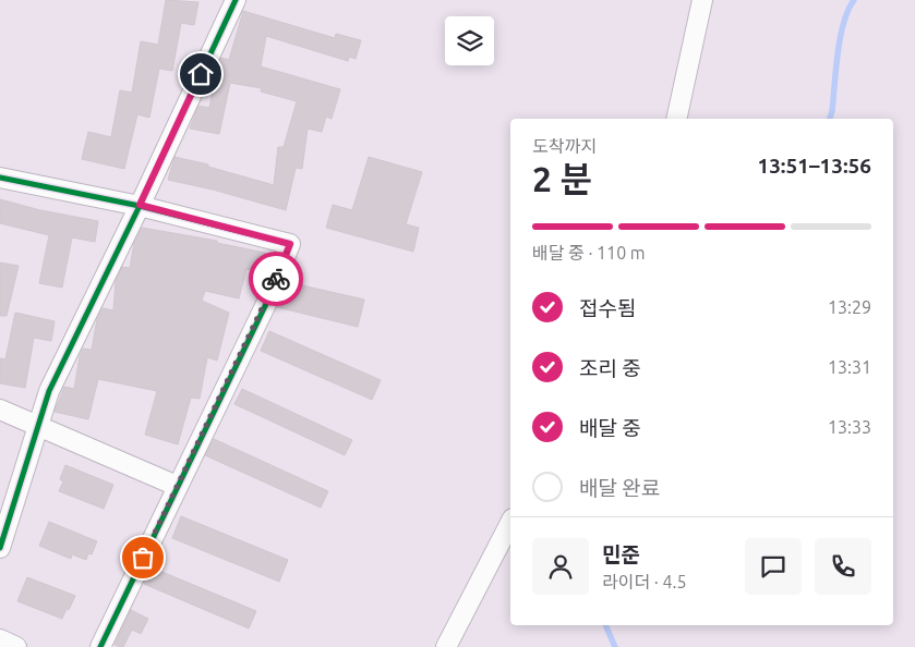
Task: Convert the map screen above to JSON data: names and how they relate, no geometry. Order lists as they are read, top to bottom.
{
  "page": {
    "heading": ["2 분", "도착까지", "13:51–13:56"],
    "panel": ["민준", "라이더 · 4.5"],
    "bar": "배달 중 · 110 m",
    "list": [
      ["접수됨", "13:29"],
      ["조리 중", "13:31"],
      ["배달 중", "13:33"],
      "배달 완료"
    ]
  }
}
